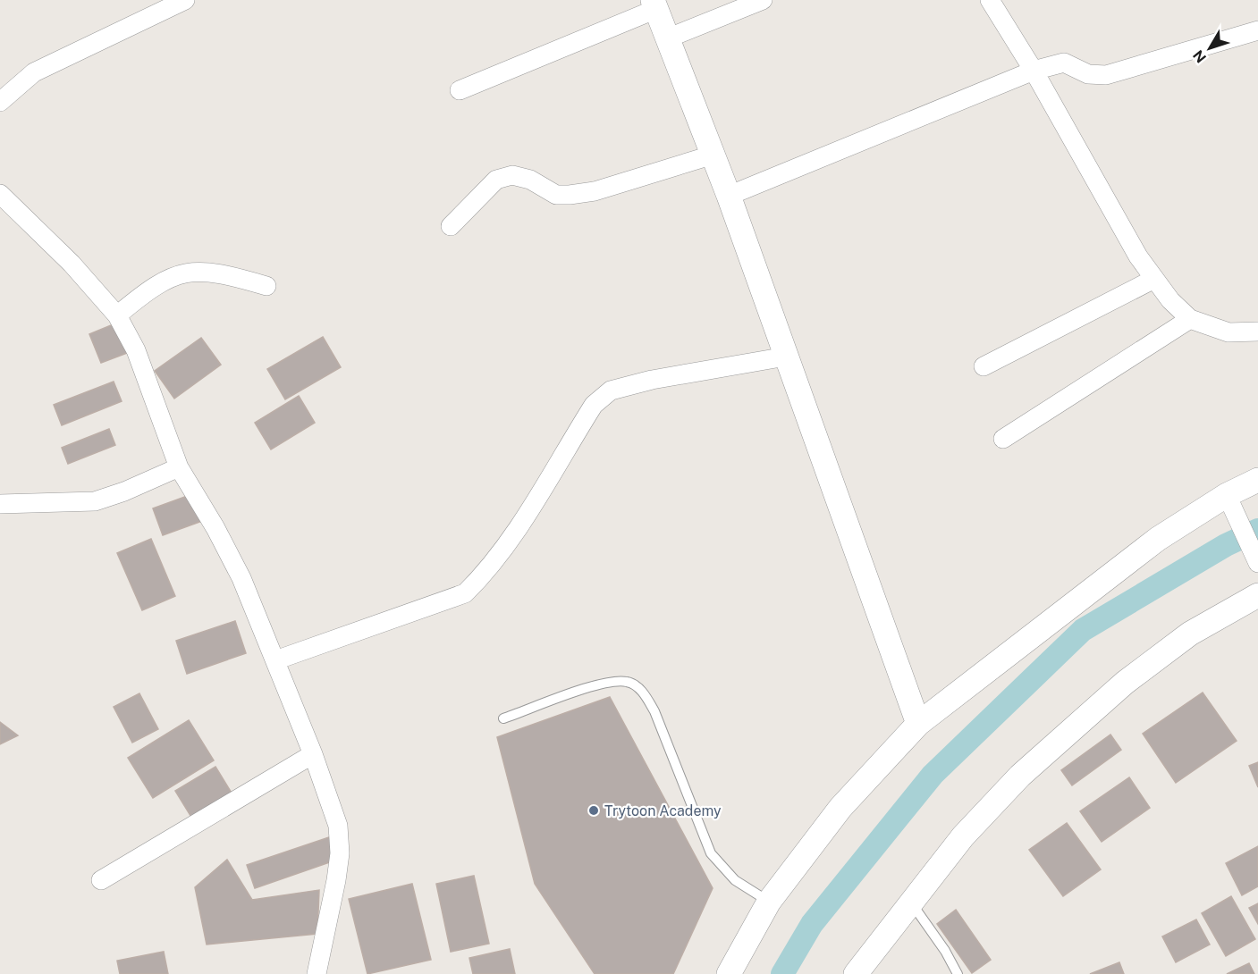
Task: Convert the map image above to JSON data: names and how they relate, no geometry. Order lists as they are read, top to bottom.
{
  "places": ["Trytoon Academy"],
  "north": "bottom left"
}
